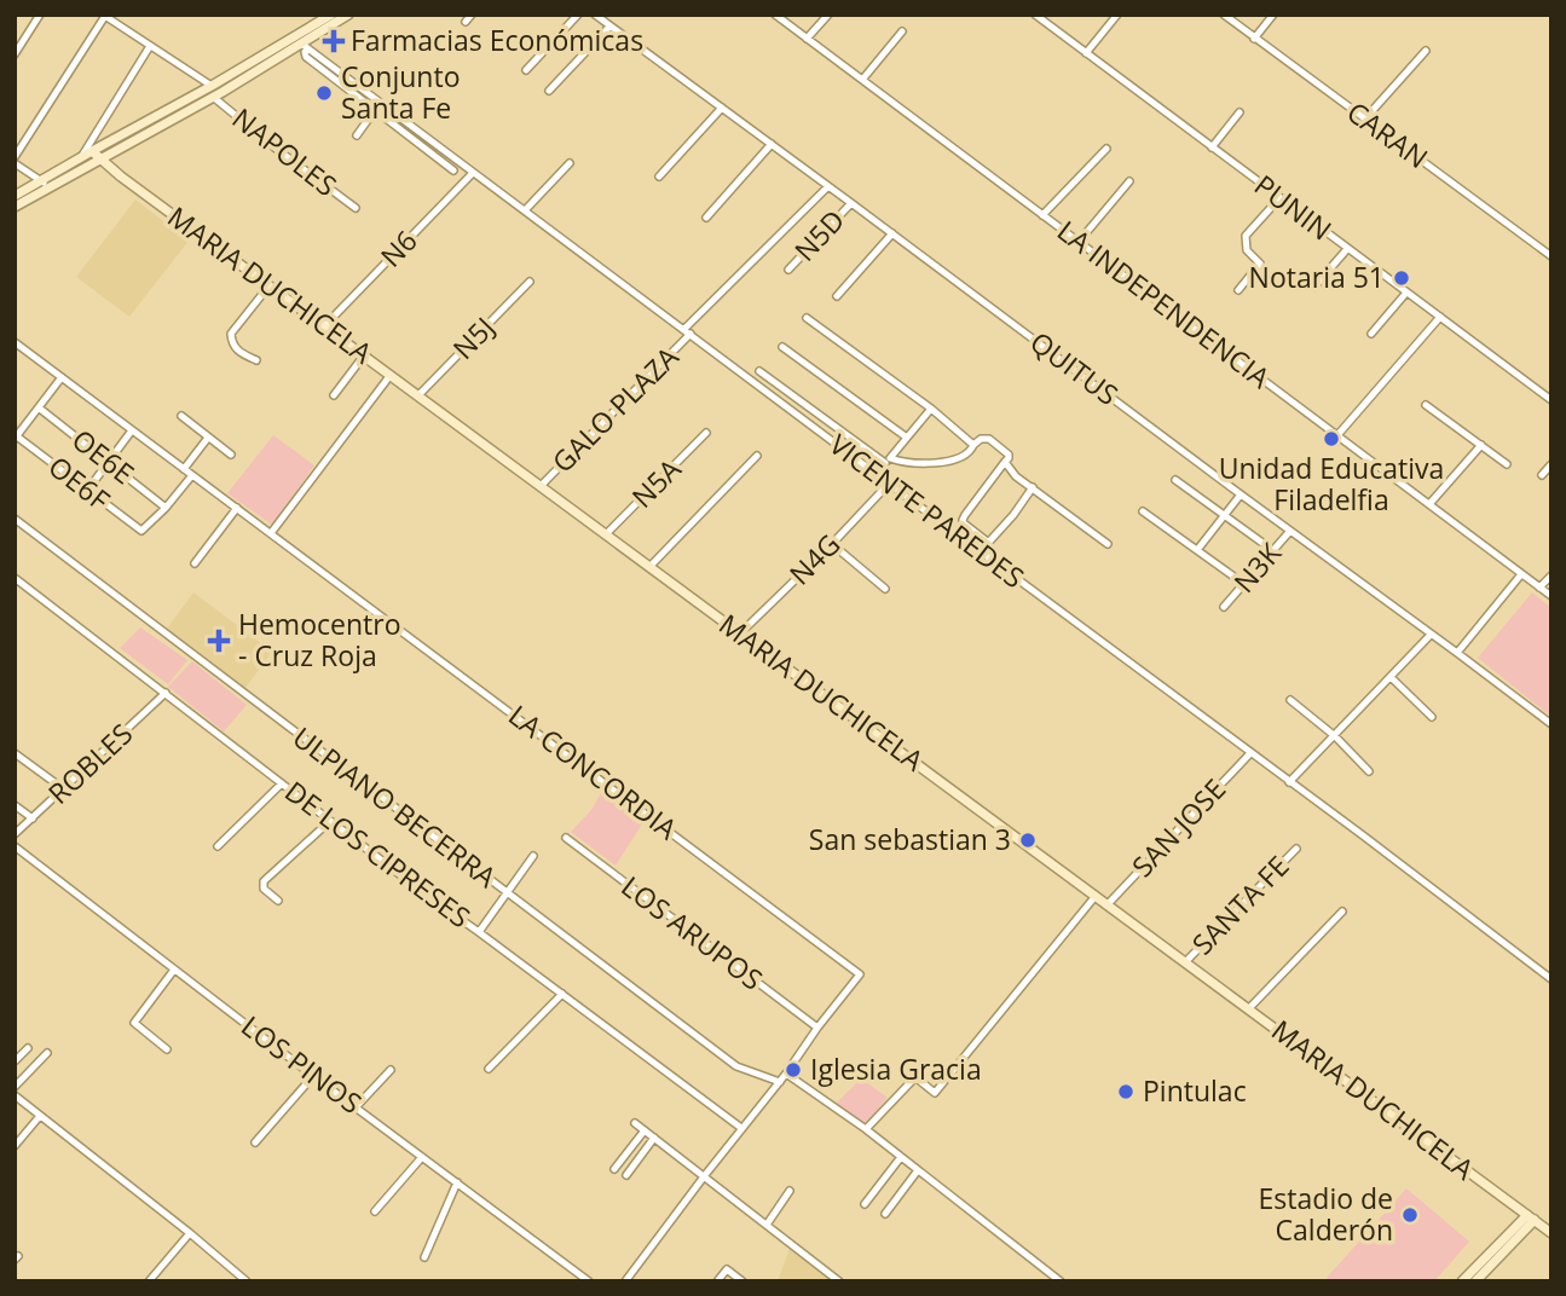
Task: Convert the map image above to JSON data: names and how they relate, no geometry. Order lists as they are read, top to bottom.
{
  "streets": {
    "main road": ["MARIA DUCHICELA"],
    "street": [
      "CARAN",
      "NAPOLES",
      "PUNIN",
      "N5D",
      "N6",
      "LA INDEPENDENCIA",
      "N5J",
      "QUITUS",
      "GALO PLAZA",
      "OE6E",
      "OE6F",
      "N5A",
      "VICENTE PAREDES",
      "N4G",
      "N3K",
      "ROBLES",
      "LA CONCORDIA",
      "ULPIANO BECERRA",
      "SAN JOSE",
      "DE LOS CIPRESES",
      "SANTA FE",
      "LOS ARUPOS",
      "LOS PINOS"
    ]
  },
  "crossings": [
    ["N5D", "QUITUS"],
    ["N6", "MARIA DUCHICELA"],
    ["N6", "VICENTE PAREDES"],
    ["MARIA DUCHICELA", "N5J"],
    ["MARIA DUCHICELA", "GALO PLAZA"],
    ["MARIA DUCHICELA", "N5A"],
    ["MARIA DUCHICELA", "N4G"],
    ["MARIA DUCHICELA", "SAN JOSE"],
    ["MARIA DUCHICELA", "SANTA FE"],
    ["QUITUS", "GALO PLAZA"],
    ["QUITUS", "N3K"],
    ["GALO PLAZA", "VICENTE PAREDES"],
    ["OE6E", "OE6F"],
    ["VICENTE PAREDES", "N4G"],
    ["VICENTE PAREDES", "SAN JOSE"],
    ["ROBLES", "DE LOS CIPRESES"],
    ["LA CONCORDIA", "ULPIANO BECERRA"],
    ["LA CONCORDIA", "DE LOS CIPRESES"],
    ["LA CONCORDIA", "LOS ARUPOS"]
  ],
  "places": {
    "health": ["Farmacias Económicas", "Hemocentro - Cruz Roja"],
    "other": [
      "Conjunto Santa Fe",
      "Notaria 51",
      "Unidad Educativa Filadelfia",
      "San sebastian 3",
      "Iglesia Gracia",
      "Pintulac",
      "Estadio de Calderón"
    ]
  }
}
